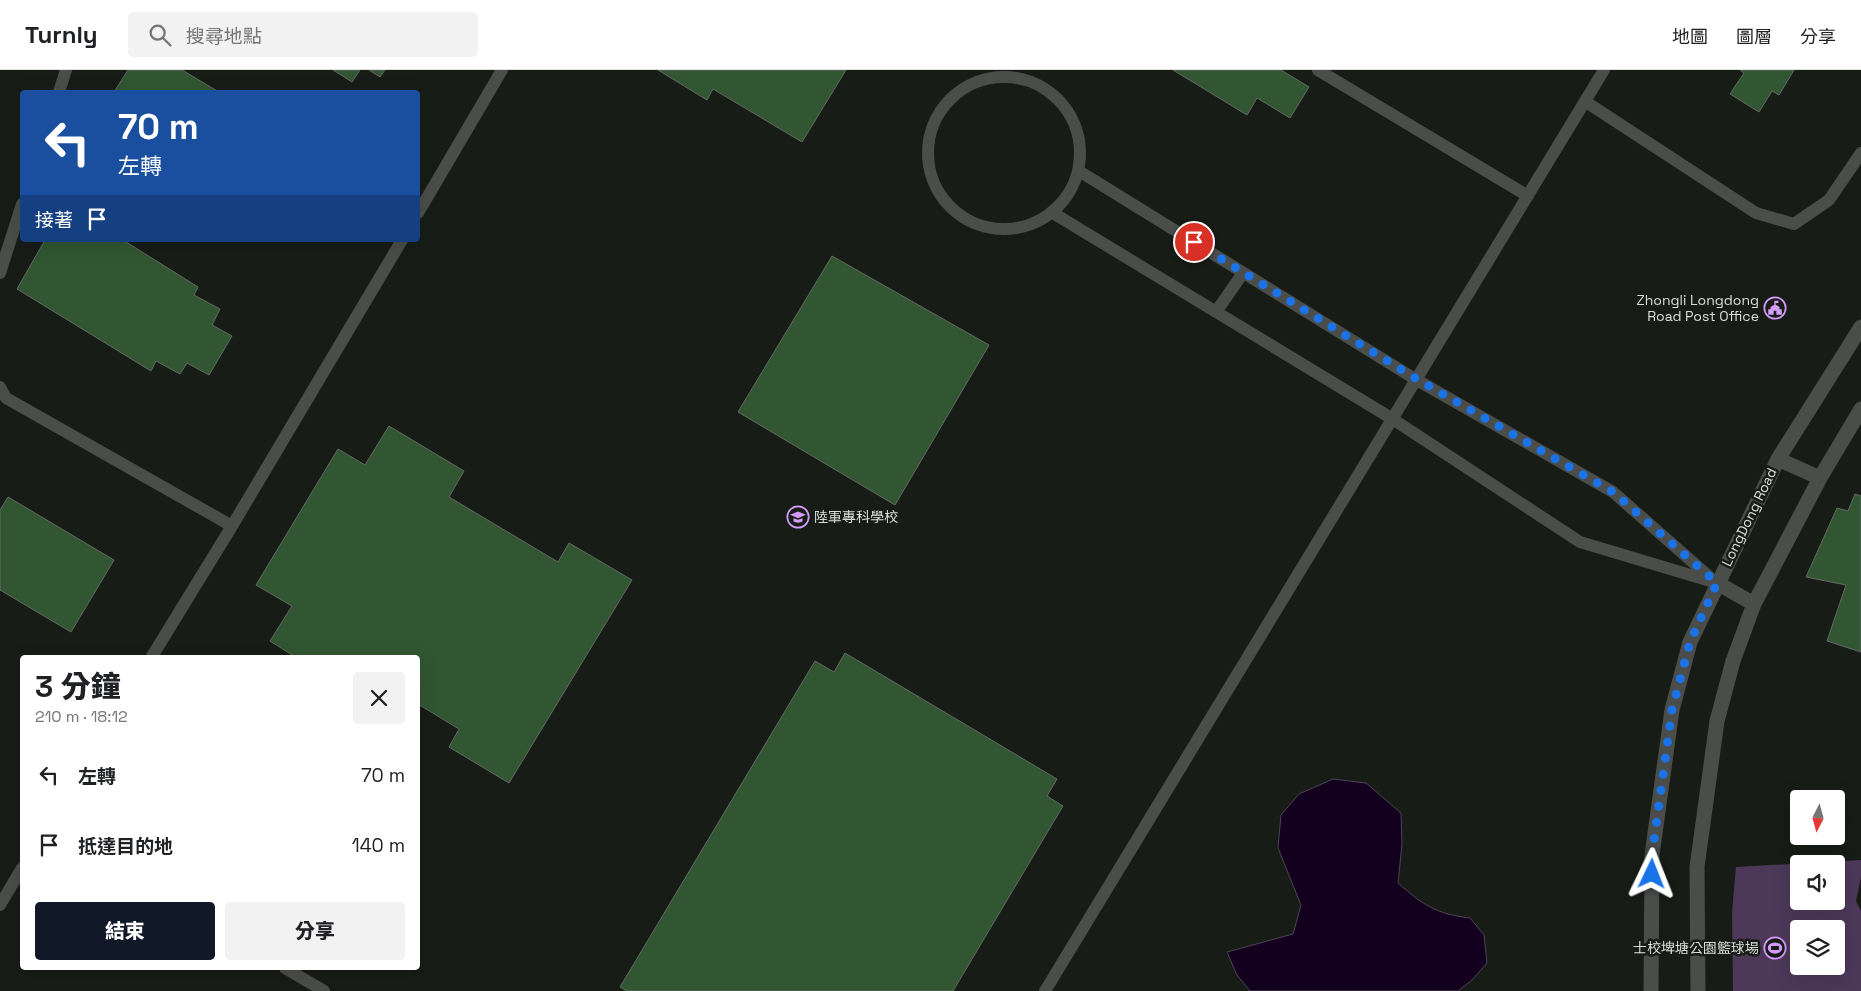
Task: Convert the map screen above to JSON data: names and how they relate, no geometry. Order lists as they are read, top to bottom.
{
  "streets": {
    "street": ["LongDong Road"]
  },
  "places": {
    "public building": ["Zhongli Longdong Road Post Office"],
    "school or university": ["陸軍專科學校"],
    "sports": ["士校埤塘公園籃球場"]
  },
  "north": "bottom",
  "page": {
    "header": "Turnly",
    "search": "搜尋地點",
    "nav": ["地圖", "圖層", "分享"],
    "turn": ["70 m", "左轉"],
    "then": "接著",
    "heading": ["3 分鐘", "210 m · 18:12"],
    "list": [
      {
        "name": "左轉",
        "value": "70 m"
      },
      {
        "name": "抵達目的地",
        "value": "140 m"
      }
    ],
    "buttons": ["結束", "分享"]
  }
}
